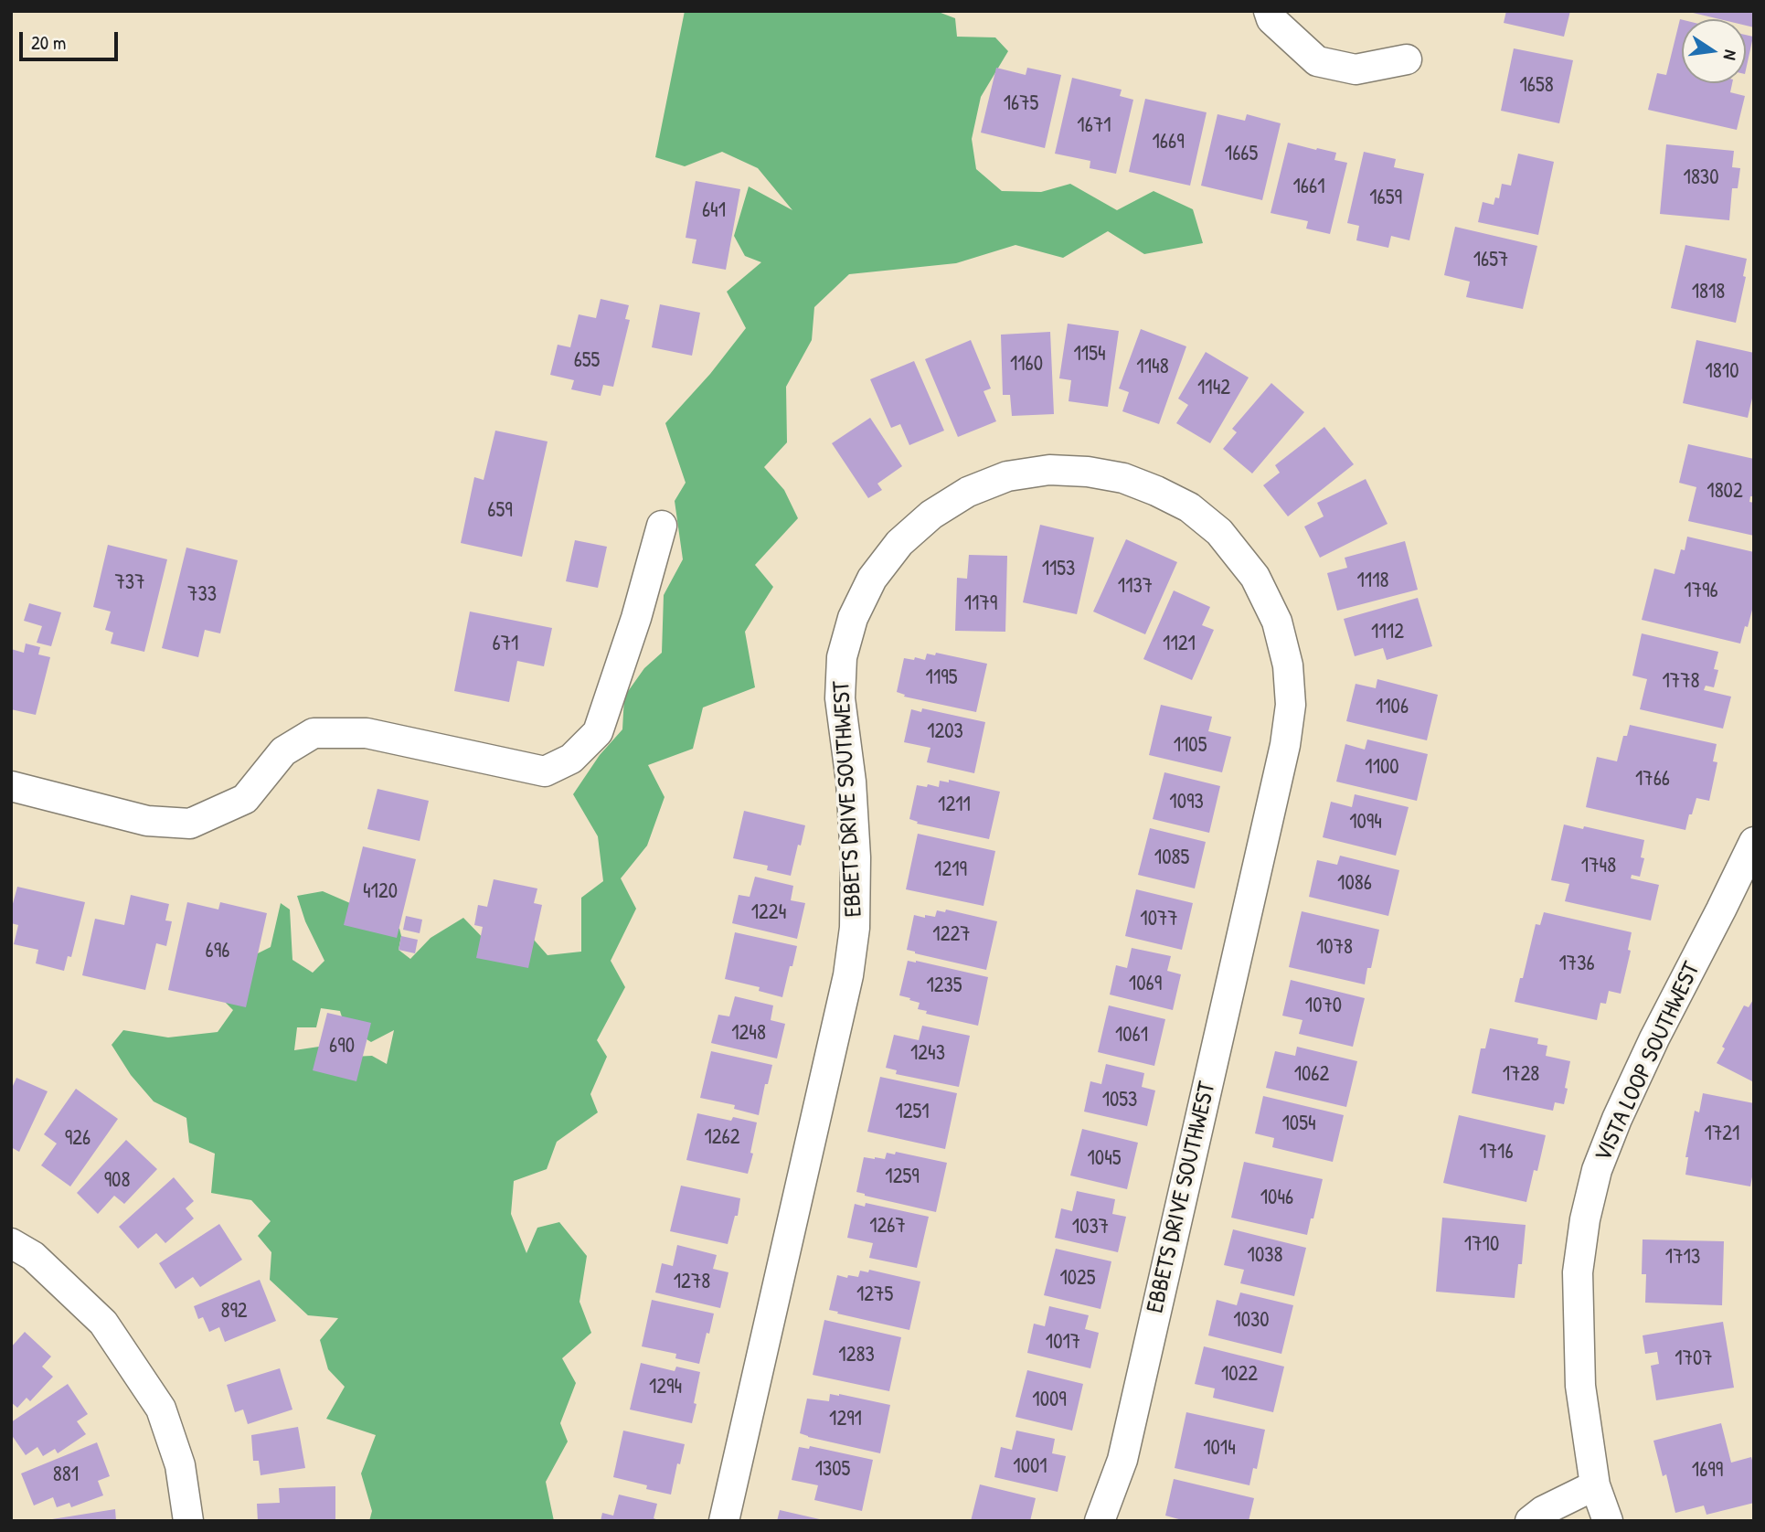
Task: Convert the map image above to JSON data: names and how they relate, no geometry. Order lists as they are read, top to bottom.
{
  "streets": {
    "street": ["EBBETS DRIVE SOUTHWEST", "VISTA LOOP SOUTHWEST"]
  },
  "house_numbers": [
    "1658",
    "1675",
    "1671",
    "1669",
    "1665",
    "1830",
    "1661",
    "1659",
    "641",
    "1657",
    "1818",
    "1154",
    "655",
    "1160",
    "1148",
    "1810",
    "1142",
    "1802",
    "659",
    "1153",
    "1118",
    "737",
    "1137",
    "1796",
    "733",
    "1179",
    "1112",
    "671",
    "1121",
    "1195",
    "1778",
    "1106",
    "1203",
    "1105",
    "1100",
    "1766",
    "1093",
    "1211",
    "1094",
    "1085",
    "1748",
    "1219",
    "1086",
    "4120",
    "1224",
    "1077",
    "1227",
    "1078",
    "696",
    "1736",
    "1069",
    "1235",
    "1070",
    "1248",
    "1061",
    "690",
    "1243",
    "1062",
    "1728",
    "1053",
    "1251",
    "1054",
    "1721",
    "1262",
    "926",
    "1716",
    "1045",
    "1259",
    "908",
    "1046",
    "1267",
    "1037",
    "1710",
    "1038",
    "1713",
    "1025",
    "1278",
    "1275",
    "892",
    "1030",
    "1017",
    "1283",
    "1707",
    "1022",
    "1294",
    "1009",
    "1291",
    "1014",
    "1001",
    "1305",
    "1699",
    "881"
  ],
  "scale_bar": "20 m",
  "north": "right"
}
